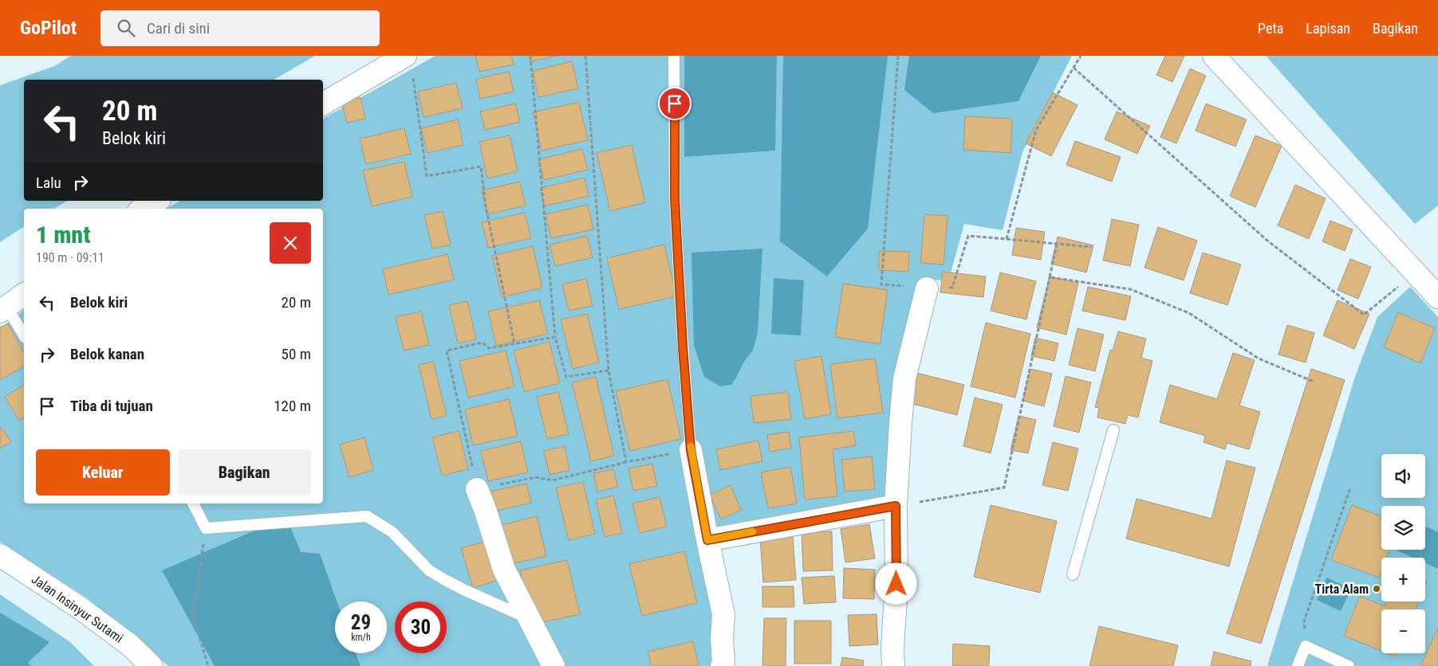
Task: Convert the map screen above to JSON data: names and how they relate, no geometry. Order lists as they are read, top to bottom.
{
  "streets": {
    "street": ["Jalan Insinyur Sutami"]
  },
  "places": ["Tirta Alam"],
  "page": {
    "header": "GoPilot",
    "search": "Cari di sini",
    "nav": ["Peta", "Lapisan", "Bagikan"],
    "turn": ["20 m", "Belok kiri"],
    "then": "Lalu",
    "heading": ["1 mnt", "190 m · 09:11"],
    "list": [
      {
        "name": "Belok kiri",
        "value": "20 m"
      },
      {
        "name": "Belok kanan",
        "value": "50 m"
      },
      {
        "name": "Tiba di tujuan",
        "value": "120 m"
      }
    ],
    "buttons": ["Keluar", "Bagikan"],
    "map_buttons": ["+", "−"],
    "speed": "29 km/h",
    "limit": "30"
  }
}
